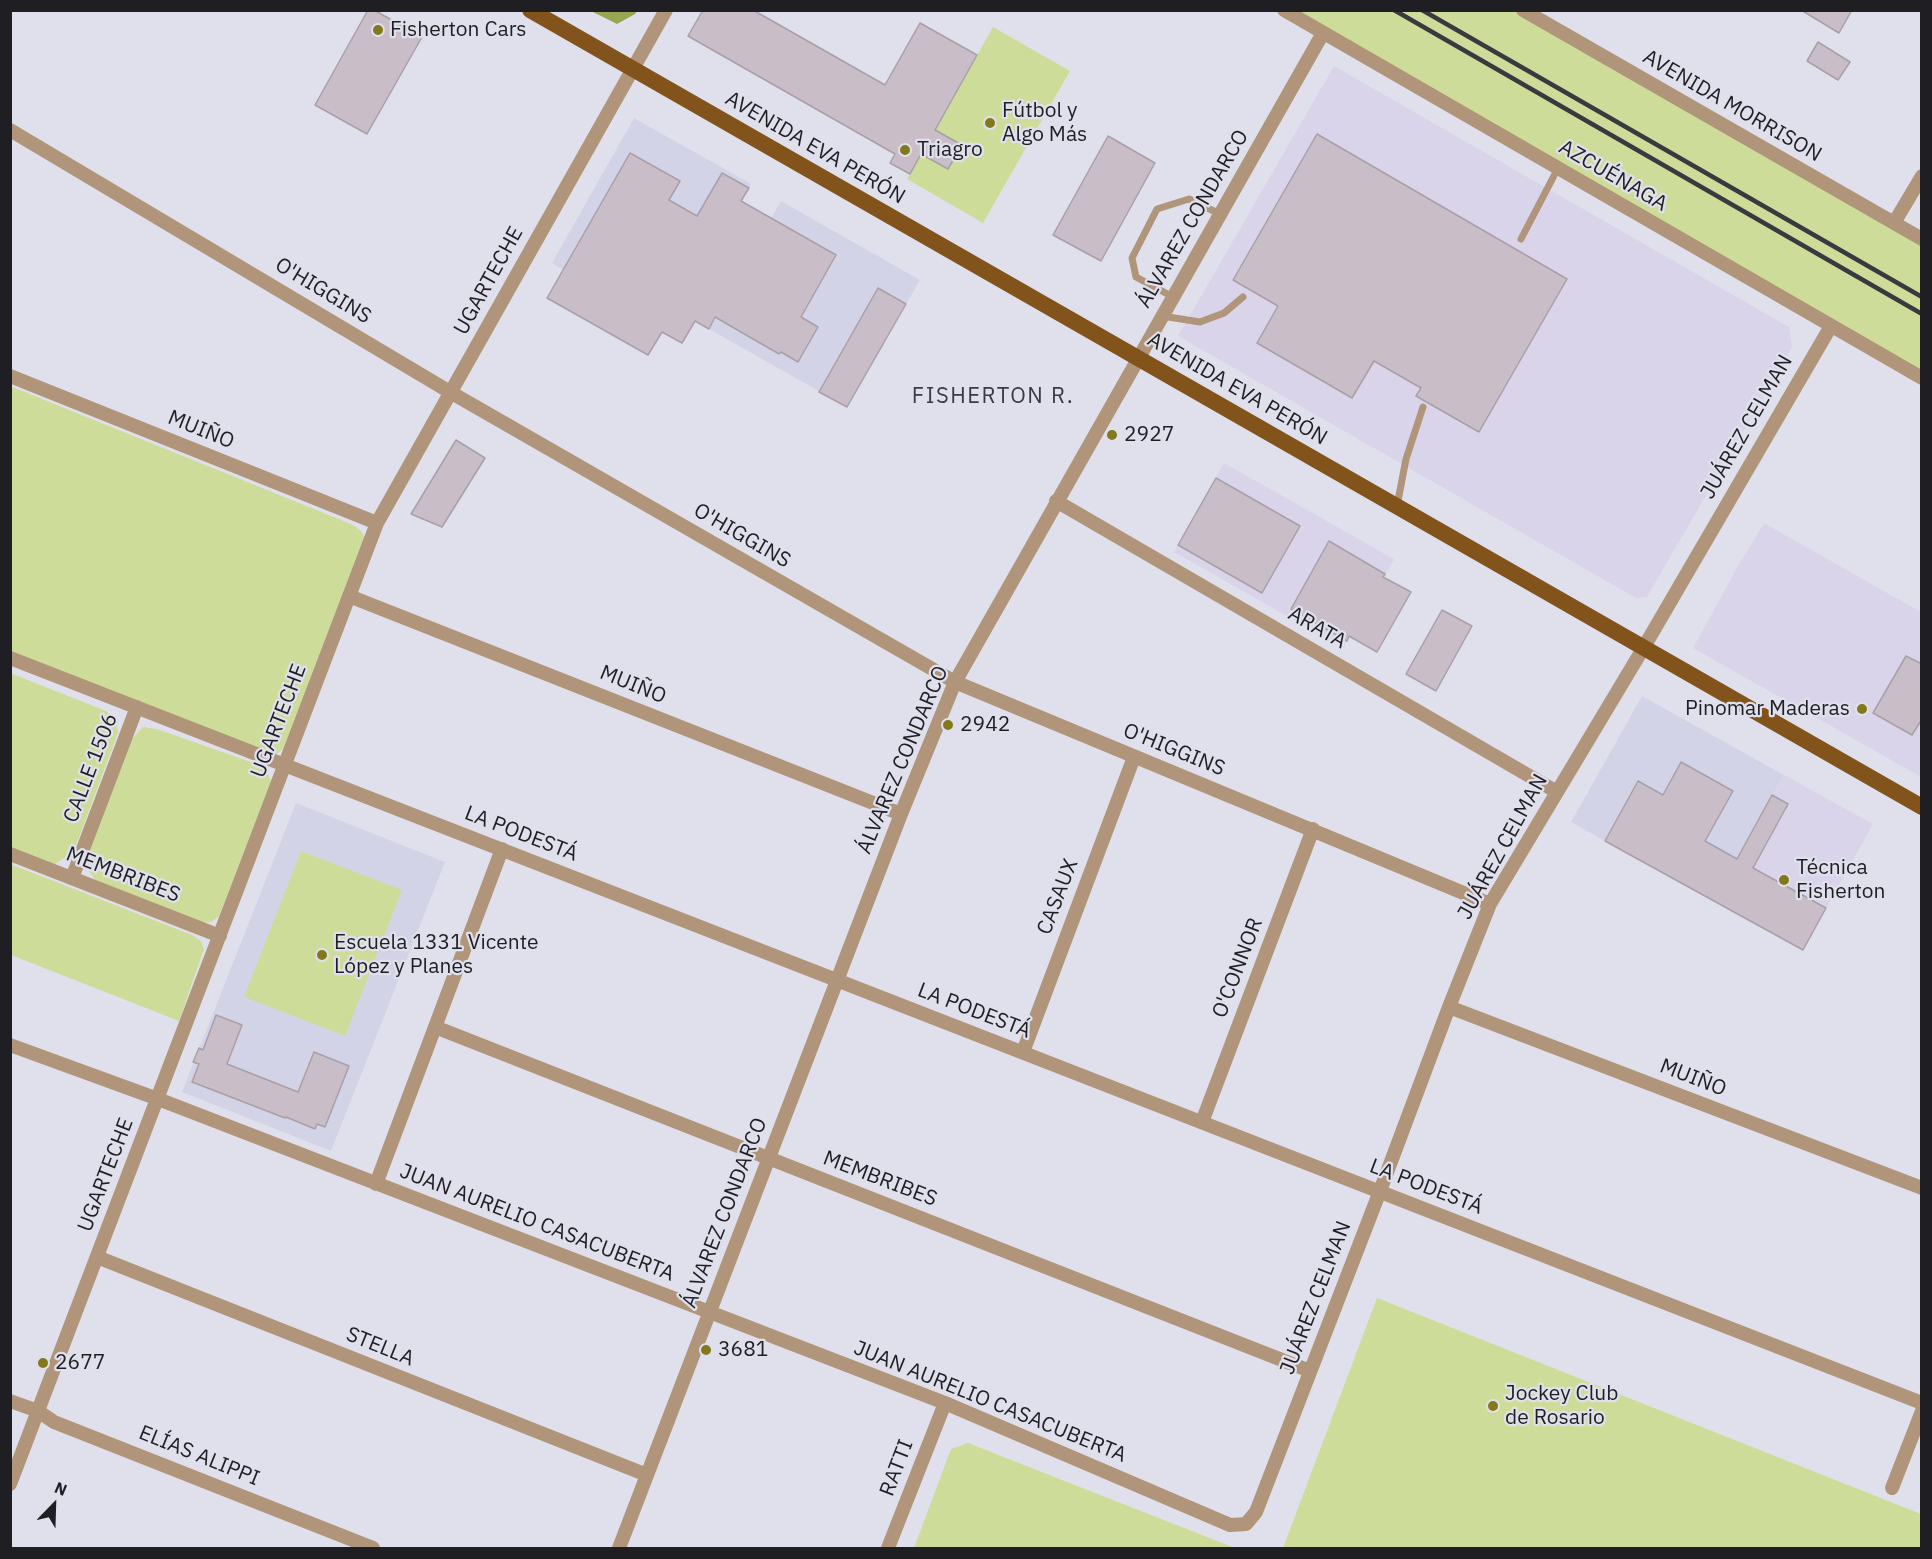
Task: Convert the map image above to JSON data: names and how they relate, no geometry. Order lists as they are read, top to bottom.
{
  "streets": {
    "main road": ["AVENIDA EVA PERÓN"],
    "street": [
      "AVENIDA MORRISON",
      "AZCUÉNAGA",
      "ÁLVAREZ CONDARCO",
      "UGARTECHE",
      "O'HIGGINS",
      "JUÁREZ CELMAN",
      "MUIÑO",
      "ARATA",
      "CALLE 1506",
      "LA PODESTÁ",
      "MEMBRIBES",
      "CASAUX",
      "O'CONNOR",
      "JUAN AURELIO CASACUBERTA",
      "STELLA",
      "ELÍAS ALIPPI",
      "RATTI"
    ]
  },
  "crossings": [
    ["AVENIDA EVA PERÓN", "ÁLVAREZ CONDARCO"],
    ["AVENIDA EVA PERÓN", "UGARTECHE"],
    ["AVENIDA EVA PERÓN", "JUÁREZ CELMAN"],
    ["AZCUÉNAGA", "ÁLVAREZ CONDARCO"],
    ["AZCUÉNAGA", "JUÁREZ CELMAN"],
    ["ÁLVAREZ CONDARCO", "O'HIGGINS"],
    ["ÁLVAREZ CONDARCO", "MUIÑO"],
    ["ÁLVAREZ CONDARCO", "ARATA"],
    ["ÁLVAREZ CONDARCO", "LA PODESTÁ"],
    ["ÁLVAREZ CONDARCO", "MEMBRIBES"],
    ["ÁLVAREZ CONDARCO", "JUAN AURELIO CASACUBERTA"],
    ["ÁLVAREZ CONDARCO", "STELLA"],
    ["UGARTECHE", "O'HIGGINS"],
    ["UGARTECHE", "MUIÑO"],
    ["UGARTECHE", "LA PODESTÁ"],
    ["UGARTECHE", "MEMBRIBES"],
    ["UGARTECHE", "JUAN AURELIO CASACUBERTA"],
    ["UGARTECHE", "STELLA"],
    ["UGARTECHE", "ELÍAS ALIPPI"],
    ["O'HIGGINS", "JUÁREZ CELMAN"],
    ["O'HIGGINS", "CASAUX"],
    ["O'HIGGINS", "O'CONNOR"],
    ["JUÁREZ CELMAN", "MUIÑO"],
    ["JUÁREZ CELMAN", "ARATA"],
    ["JUÁREZ CELMAN", "LA PODESTÁ"],
    ["JUÁREZ CELMAN", "MEMBRIBES"],
    ["JUÁREZ CELMAN", "JUAN AURELIO CASACUBERTA"],
    ["CALLE 1506", "LA PODESTÁ"],
    ["CALLE 1506", "MEMBRIBES"],
    ["LA PODESTÁ", "CASAUX"],
    ["LA PODESTÁ", "O'CONNOR"],
    ["JUAN AURELIO CASACUBERTA", "RATTI"]
  ],
  "districts": ["FISHERTON R."],
  "places": [
    "Fisherton Cars",
    "Fútbol y Algo Más",
    "Triagro",
    "2927",
    "Pinomar Maderas",
    "2942",
    "Técnica Fisherton",
    "Escuela 1331 Vicente López y Planes",
    "3681",
    "2677",
    "Jockey Club de Rosario"
  ],
  "north": "top right"
}
